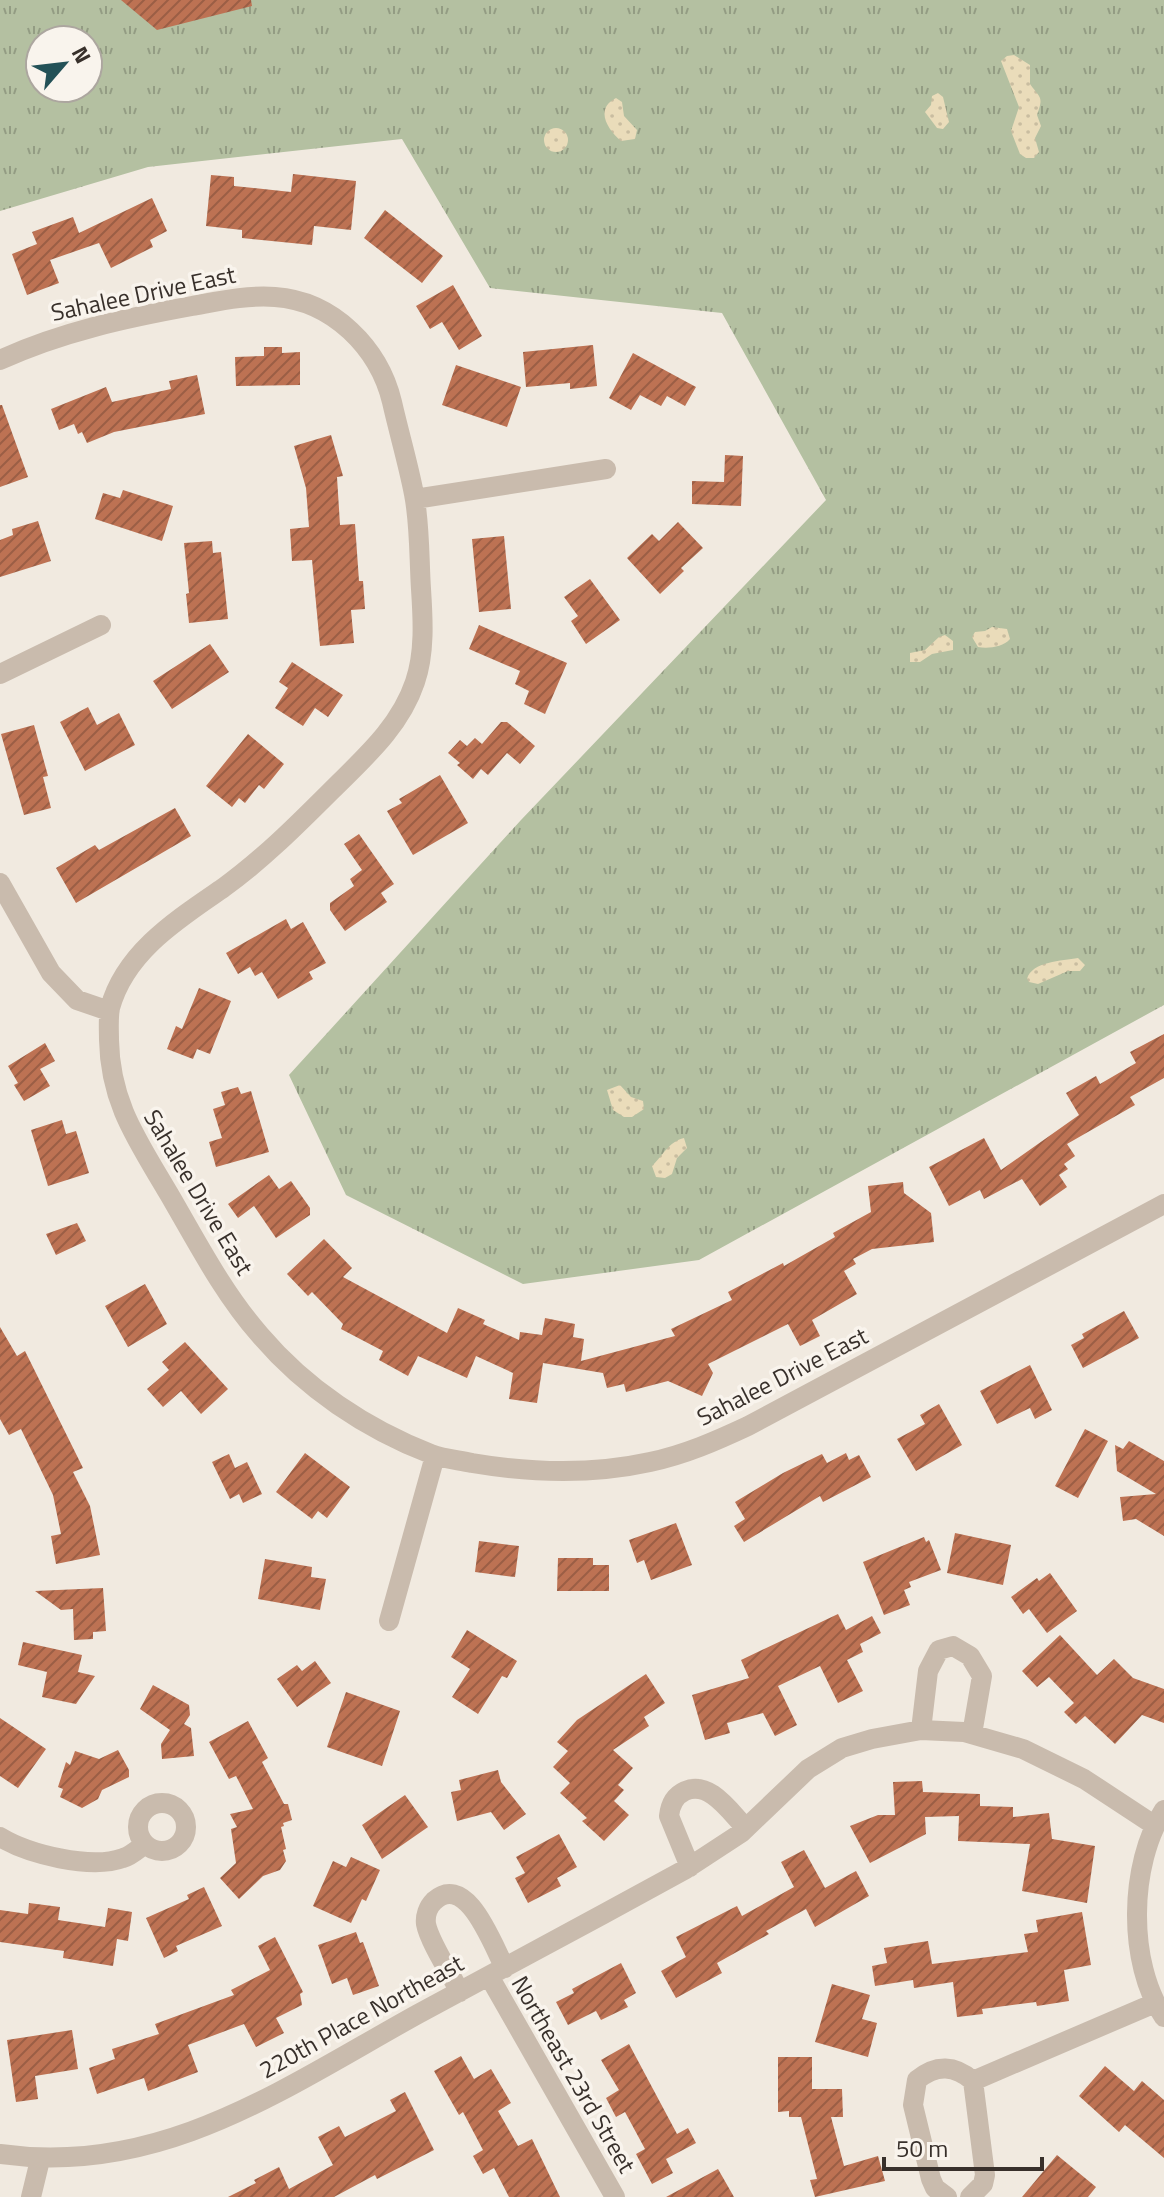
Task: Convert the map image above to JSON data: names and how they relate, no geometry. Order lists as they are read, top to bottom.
{
  "streets": {
    "street": ["Sahalee Drive East", "220th Place Northeast", "Northeast 23rd Street"]
  },
  "crossings": [
    ["220th Place Northeast", "Northeast 23rd Street"]
  ],
  "scale_bar": "50 m",
  "north": "top right"
}
